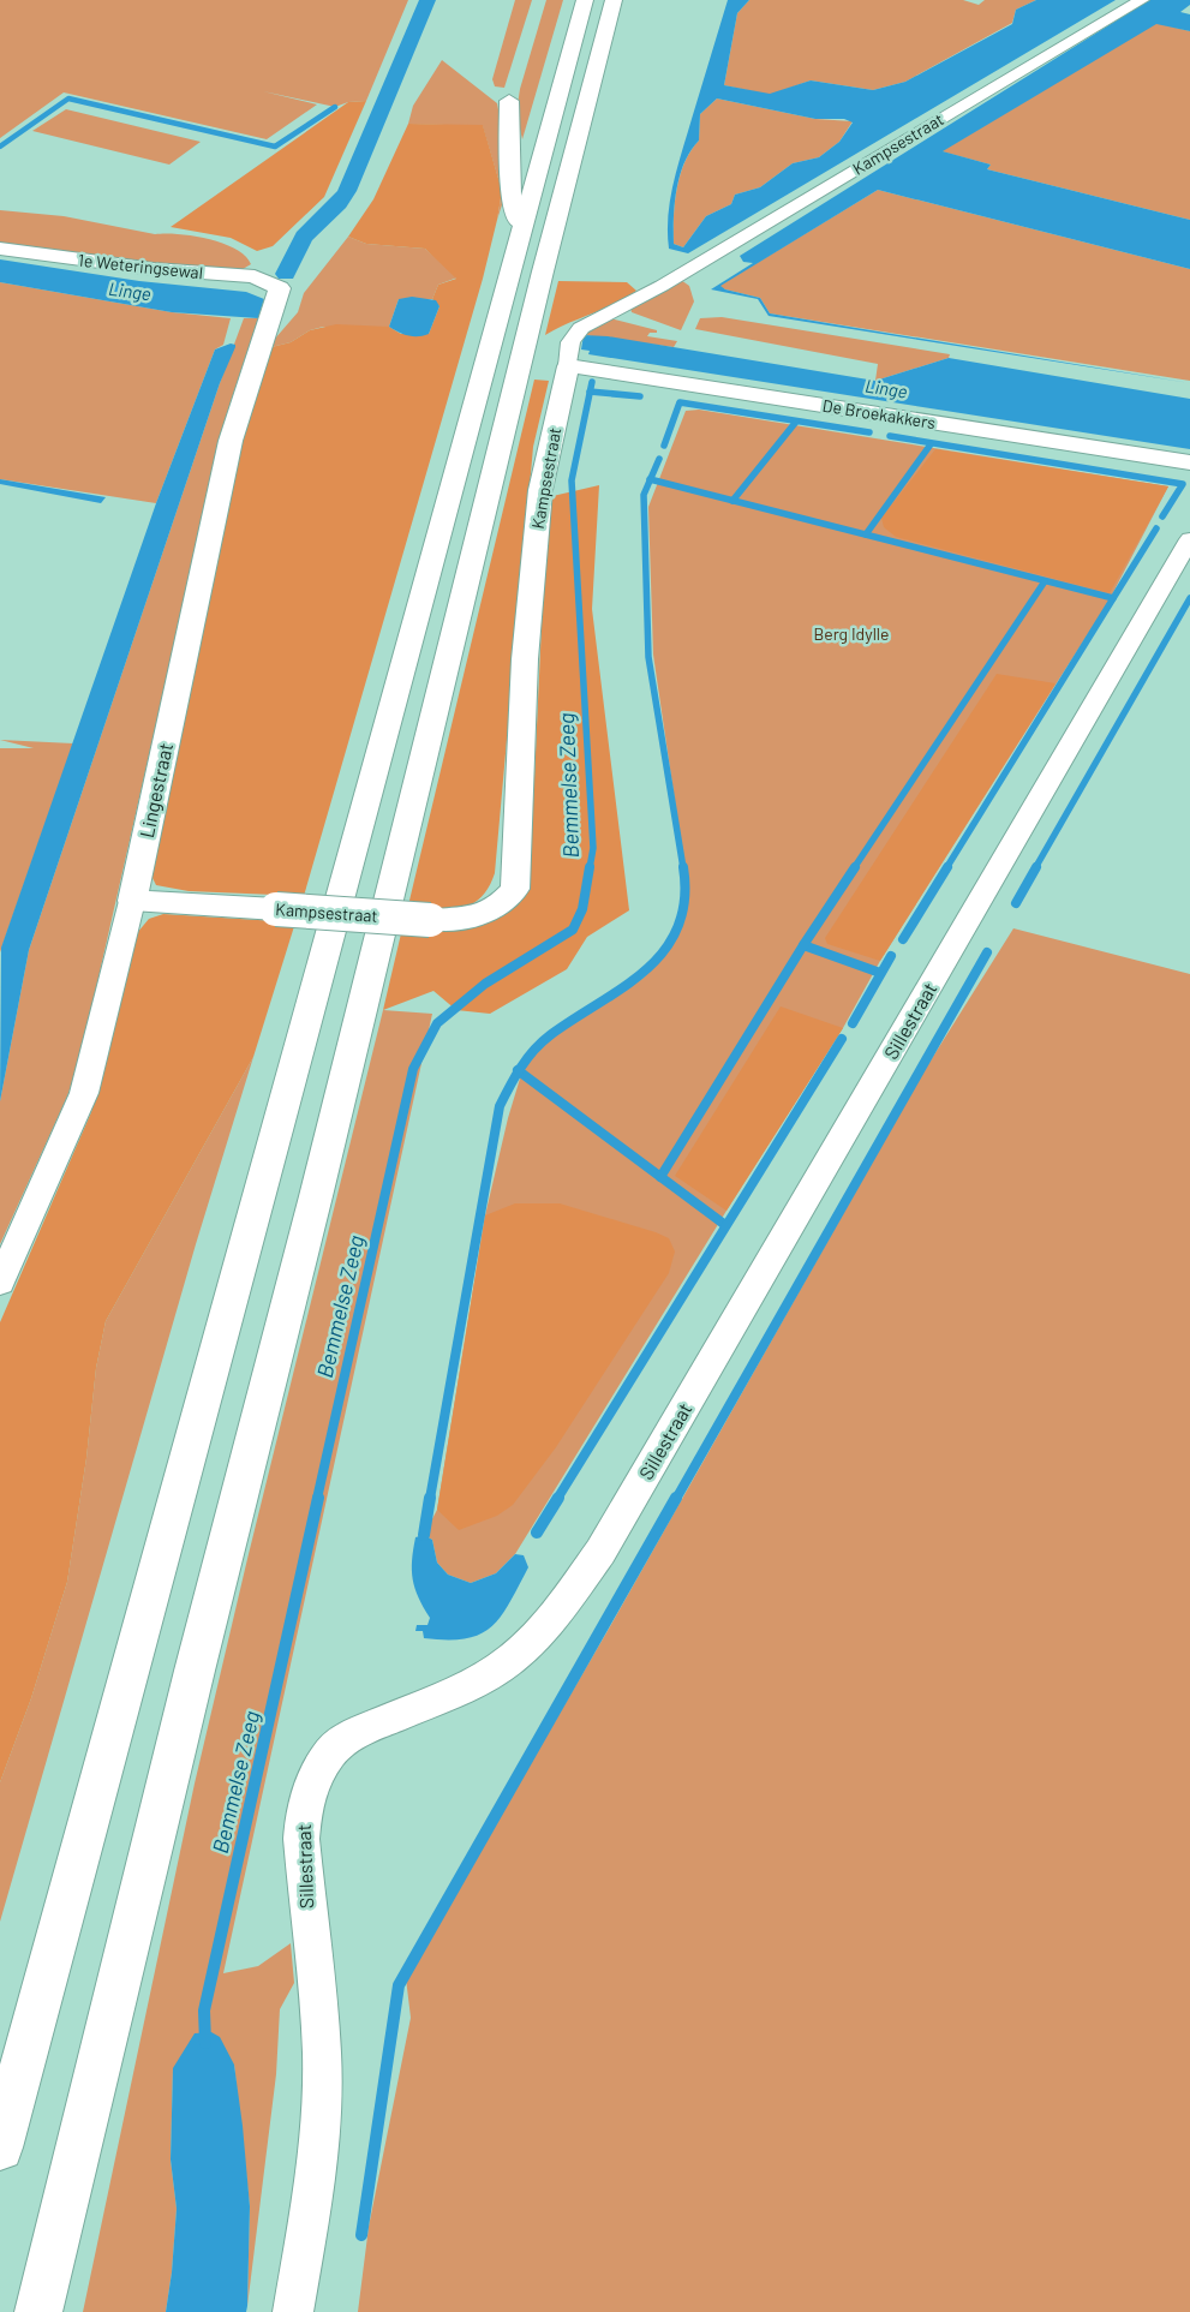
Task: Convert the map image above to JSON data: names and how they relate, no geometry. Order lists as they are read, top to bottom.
{
  "streets": {
    "main road": [
      "Kampsestraat",
      "1e Weteringsewal",
      "De Broekakkers",
      "Lingestraat"
    ],
    "street": ["Sillestraat"]
  },
  "crossings": [
    ["Kampsestraat", "De Broekakkers"],
    ["Kampsestraat", "Lingestraat"],
    ["1e Weteringsewal", "Lingestraat"]
  ],
  "water": ["Linge", "Bemmelse Zeeg"],
  "parks": ["Berg Idylle"]
}
